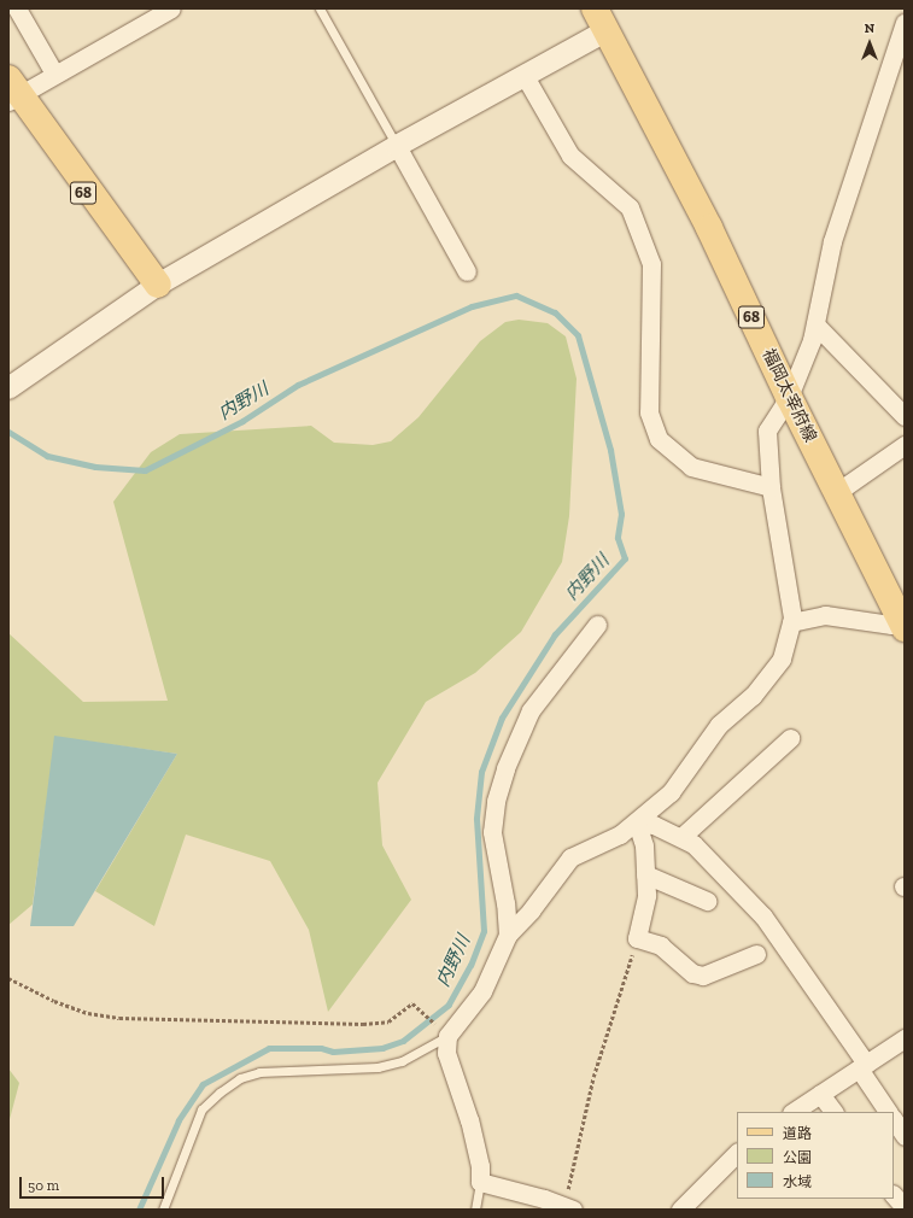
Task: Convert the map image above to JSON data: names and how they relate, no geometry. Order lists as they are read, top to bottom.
{
  "streets": {
    "main road": ["68", "福岡太宰府線"]
  },
  "water": ["内野川"],
  "legend": ["道路", "公園", "水域"],
  "scale_bar": "50 m",
  "north": "top"
}
